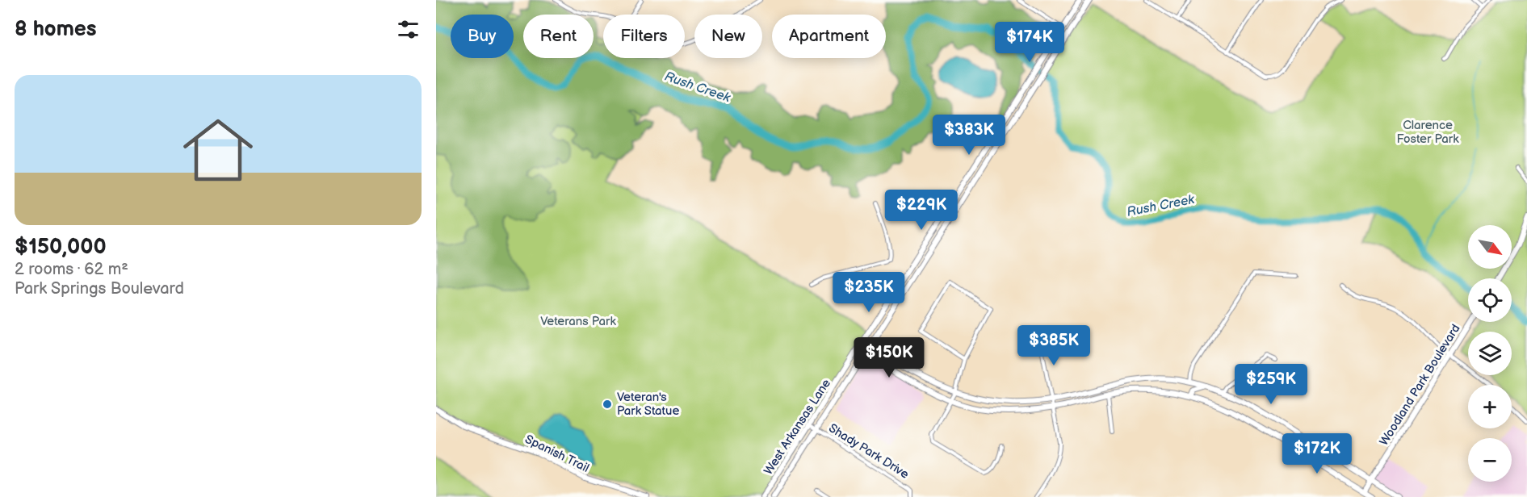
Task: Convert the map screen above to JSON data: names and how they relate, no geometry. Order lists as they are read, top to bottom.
{
  "streets": {
    "main road": ["Woodland Park Boulevard", "West Arkansas Lane", "Spanish Trail"],
    "street": ["Shady Park Drive"]
  },
  "crossings": [
    ["West Arkansas Lane", "Shady Park Drive"]
  ],
  "water": ["Rush Creek"],
  "parks": ["Clarence Foster Park", "Veterans Park"],
  "places": ["Veteran's Park Statue"],
  "north": "bottom right",
  "page": {
    "heading": "8 homes",
    "chip": [
      "Buy",
      "Rent",
      "Filters",
      "New",
      "Apartment"
    ],
    "price": [
      "$174K",
      "$383K",
      "$229K",
      "$235K",
      "$385K",
      "$150K",
      "$259K",
      "$172K"
    ],
    "list": [
      {
        "name": "$150,000",
        "note": "2 rooms · 62 m² · Park Springs Boulevard"
      }
    ],
    "map_buttons": ["+", "−"]
  }
}
